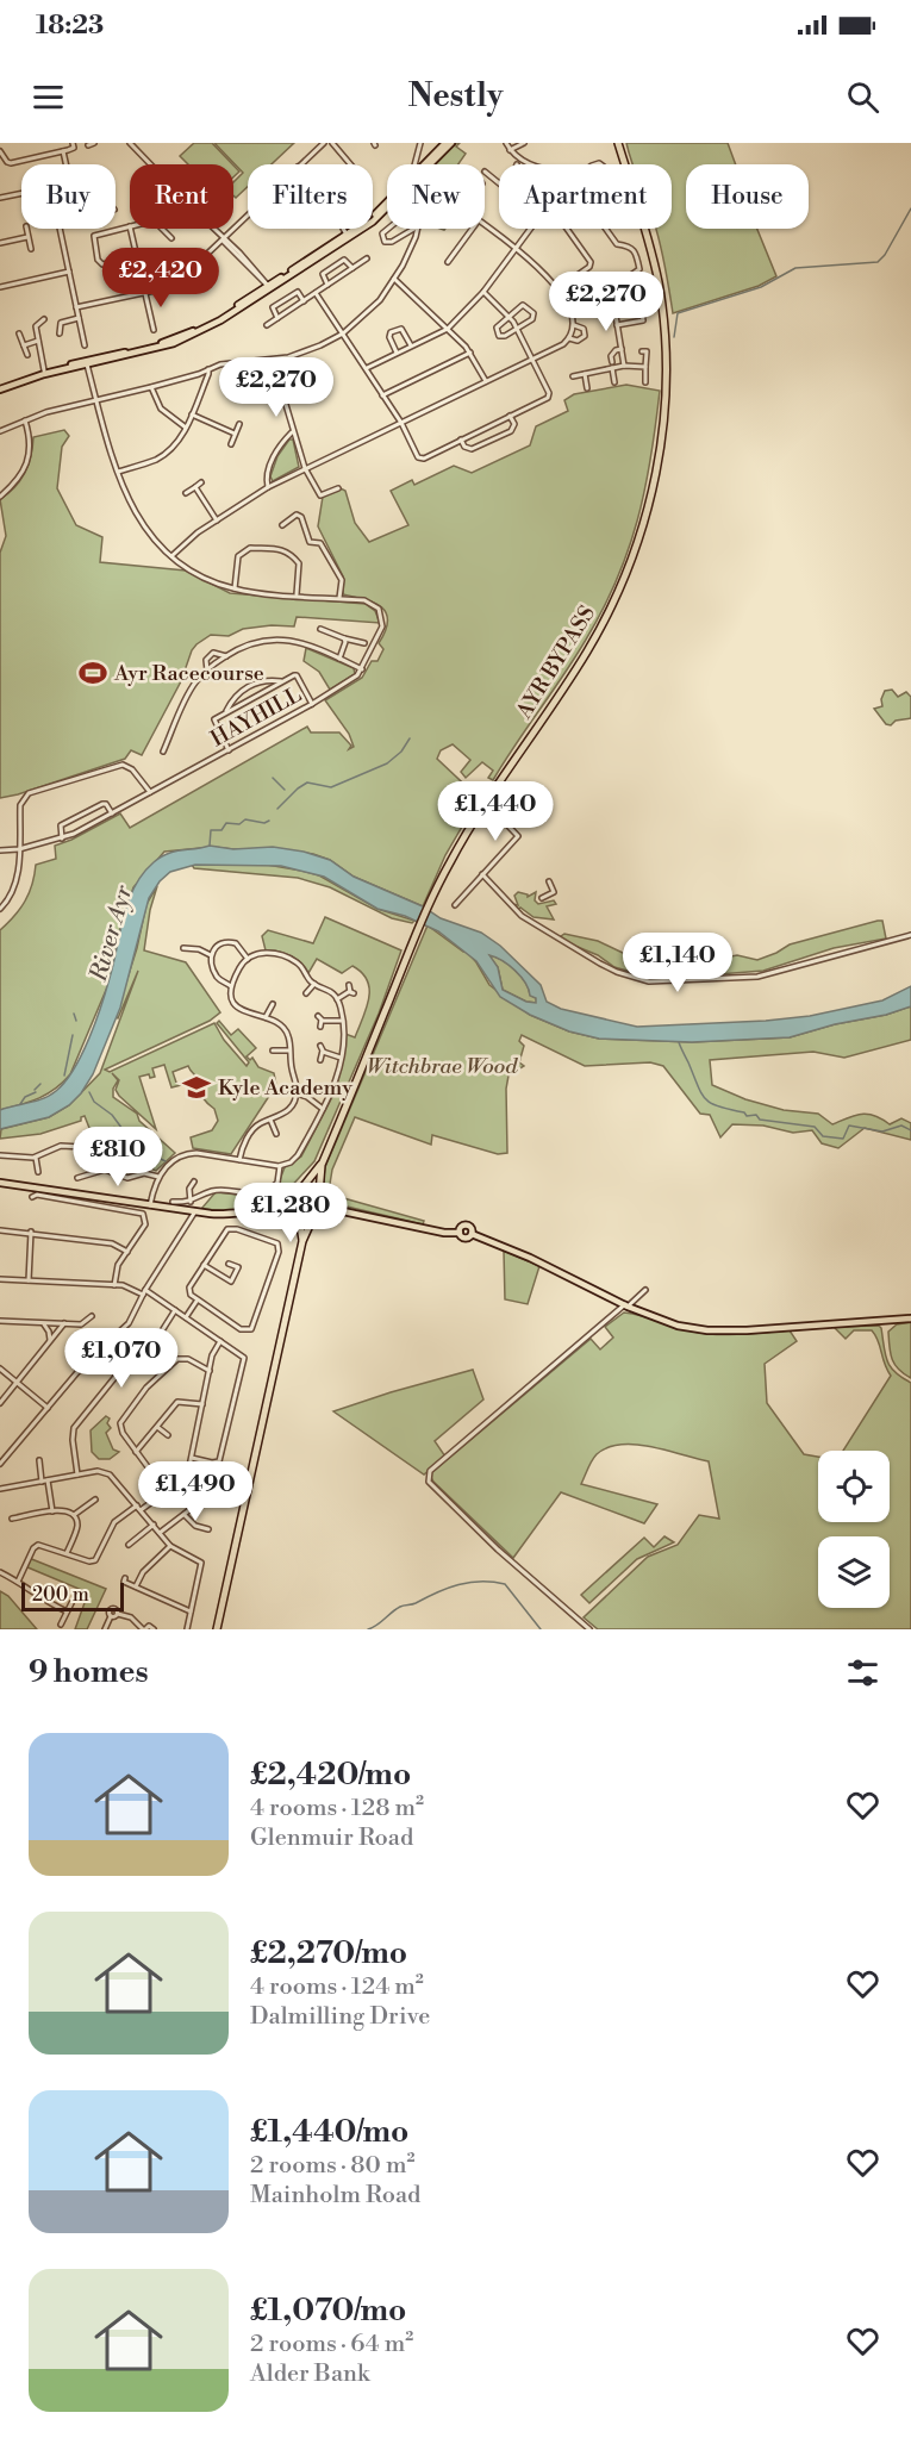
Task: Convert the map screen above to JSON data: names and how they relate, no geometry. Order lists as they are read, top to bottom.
{
  "streets": {
    "highway": ["AYR BYPASS"],
    "street": ["HAYHILL"]
  },
  "water": ["River Ayr"],
  "parks": ["Witchbrae Wood"],
  "places": {
    "sports": ["Ayr Racecourse"],
    "school or university": ["Kyle Academy"]
  },
  "scale_bar": "200 m",
  "page": {
    "status": "18:23",
    "header": "Nestly",
    "chip": [
      "Buy",
      "Rent",
      "Filters",
      "New",
      "Apartment",
      "House"
    ],
    "price": [
      "£2,420",
      "£2,270",
      "£2,270",
      "£1,440",
      "£1,140",
      "£810",
      "£1,280",
      "£1,070",
      "£1,490"
    ],
    "scale": "200 m",
    "heading": "9 homes",
    "list": [
      {
        "name": "£2,420/mo",
        "note": "4 rooms · 128 m² · Glenmuir Road"
      },
      {
        "name": "£2,270/mo",
        "note": "4 rooms · 124 m² · Dalmilling Drive"
      },
      {
        "name": "£1,440/mo",
        "note": "2 rooms · 80 m² · Mainholm Road"
      },
      {
        "name": "£1,070/mo",
        "note": "2 rooms · 64 m² · Alder Bank"
      }
    ]
  }
}
